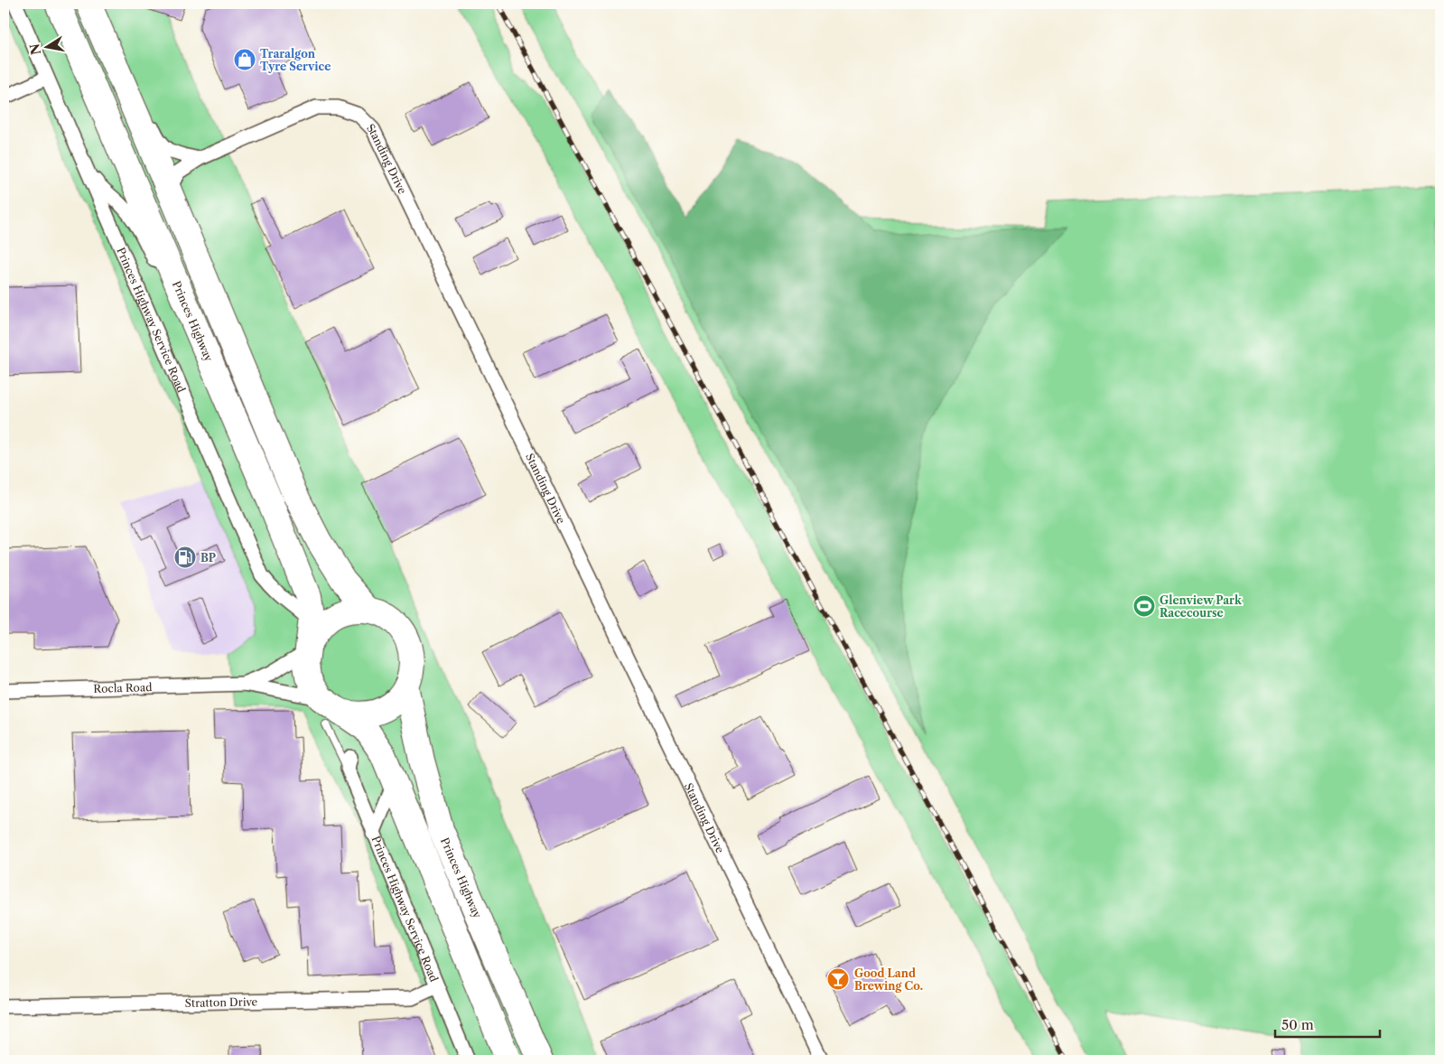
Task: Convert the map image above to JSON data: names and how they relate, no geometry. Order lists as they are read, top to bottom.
{
  "streets": {
    "highway": ["Princes Highway"],
    "street": [
      "Standing Drive",
      "Princes Highway Service Road",
      "Rocla Road",
      "Stratton Drive"
    ]
  },
  "crossings": [
    ["Standing Drive", "Princes Highway"],
    ["Princes Highway Service Road", "Princes Highway"],
    ["Princes Highway Service Road", "Stratton Drive"],
    ["Princes Highway", "Rocla Road"]
  ],
  "places": {
    "shop": ["Traralgon Tyre Service"],
    "fuel station": ["BP"],
    "sports": ["Glenview Park Racecourse"],
    "bar": ["Good Land Brewing Co."]
  },
  "scale_bar": "50 m",
  "north": "left"
}
